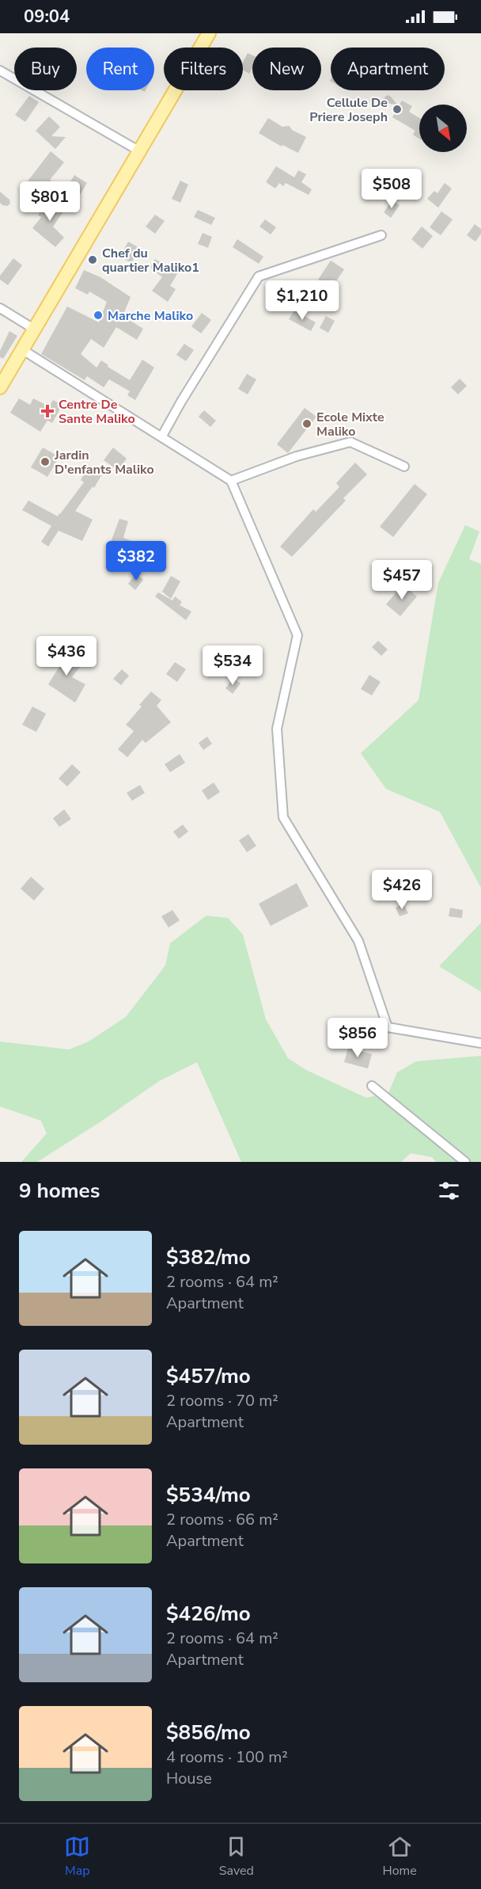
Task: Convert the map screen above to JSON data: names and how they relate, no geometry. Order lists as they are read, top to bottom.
{
  "places": {
    "other": [
      "Cellule De Priere Joseph",
      "Chef du quartier Maliko1",
      "Marche Maliko",
      "Ecole Mixte Maliko",
      "Jardin D'enfants Maliko"
    ],
    "health": ["Centre De Sante Maliko"]
  },
  "north": "bottom right",
  "page": {
    "status": "09:04",
    "chip": [
      "Buy",
      "Rent",
      "Filters",
      "New",
      "Apartment"
    ],
    "price": [
      "$508",
      "$801",
      "$1,210",
      "$382",
      "$457",
      "$436",
      "$534",
      "$426",
      "$856"
    ],
    "heading": "9 homes",
    "list": [
      {
        "name": "$382/mo",
        "note": "2 rooms · 64 m² · Apartment"
      },
      {
        "name": "$457/mo",
        "note": "2 rooms · 70 m² · Apartment"
      },
      {
        "name": "$534/mo",
        "note": "2 rooms · 66 m² · Apartment"
      },
      {
        "name": "$426/mo",
        "note": "2 rooms · 64 m² · Apartment"
      },
      {
        "name": "$856/mo",
        "note": "4 rooms · 100 m² · House"
      }
    ],
    "tabs": ["Map", "Saved", "Home"]
  }
}
